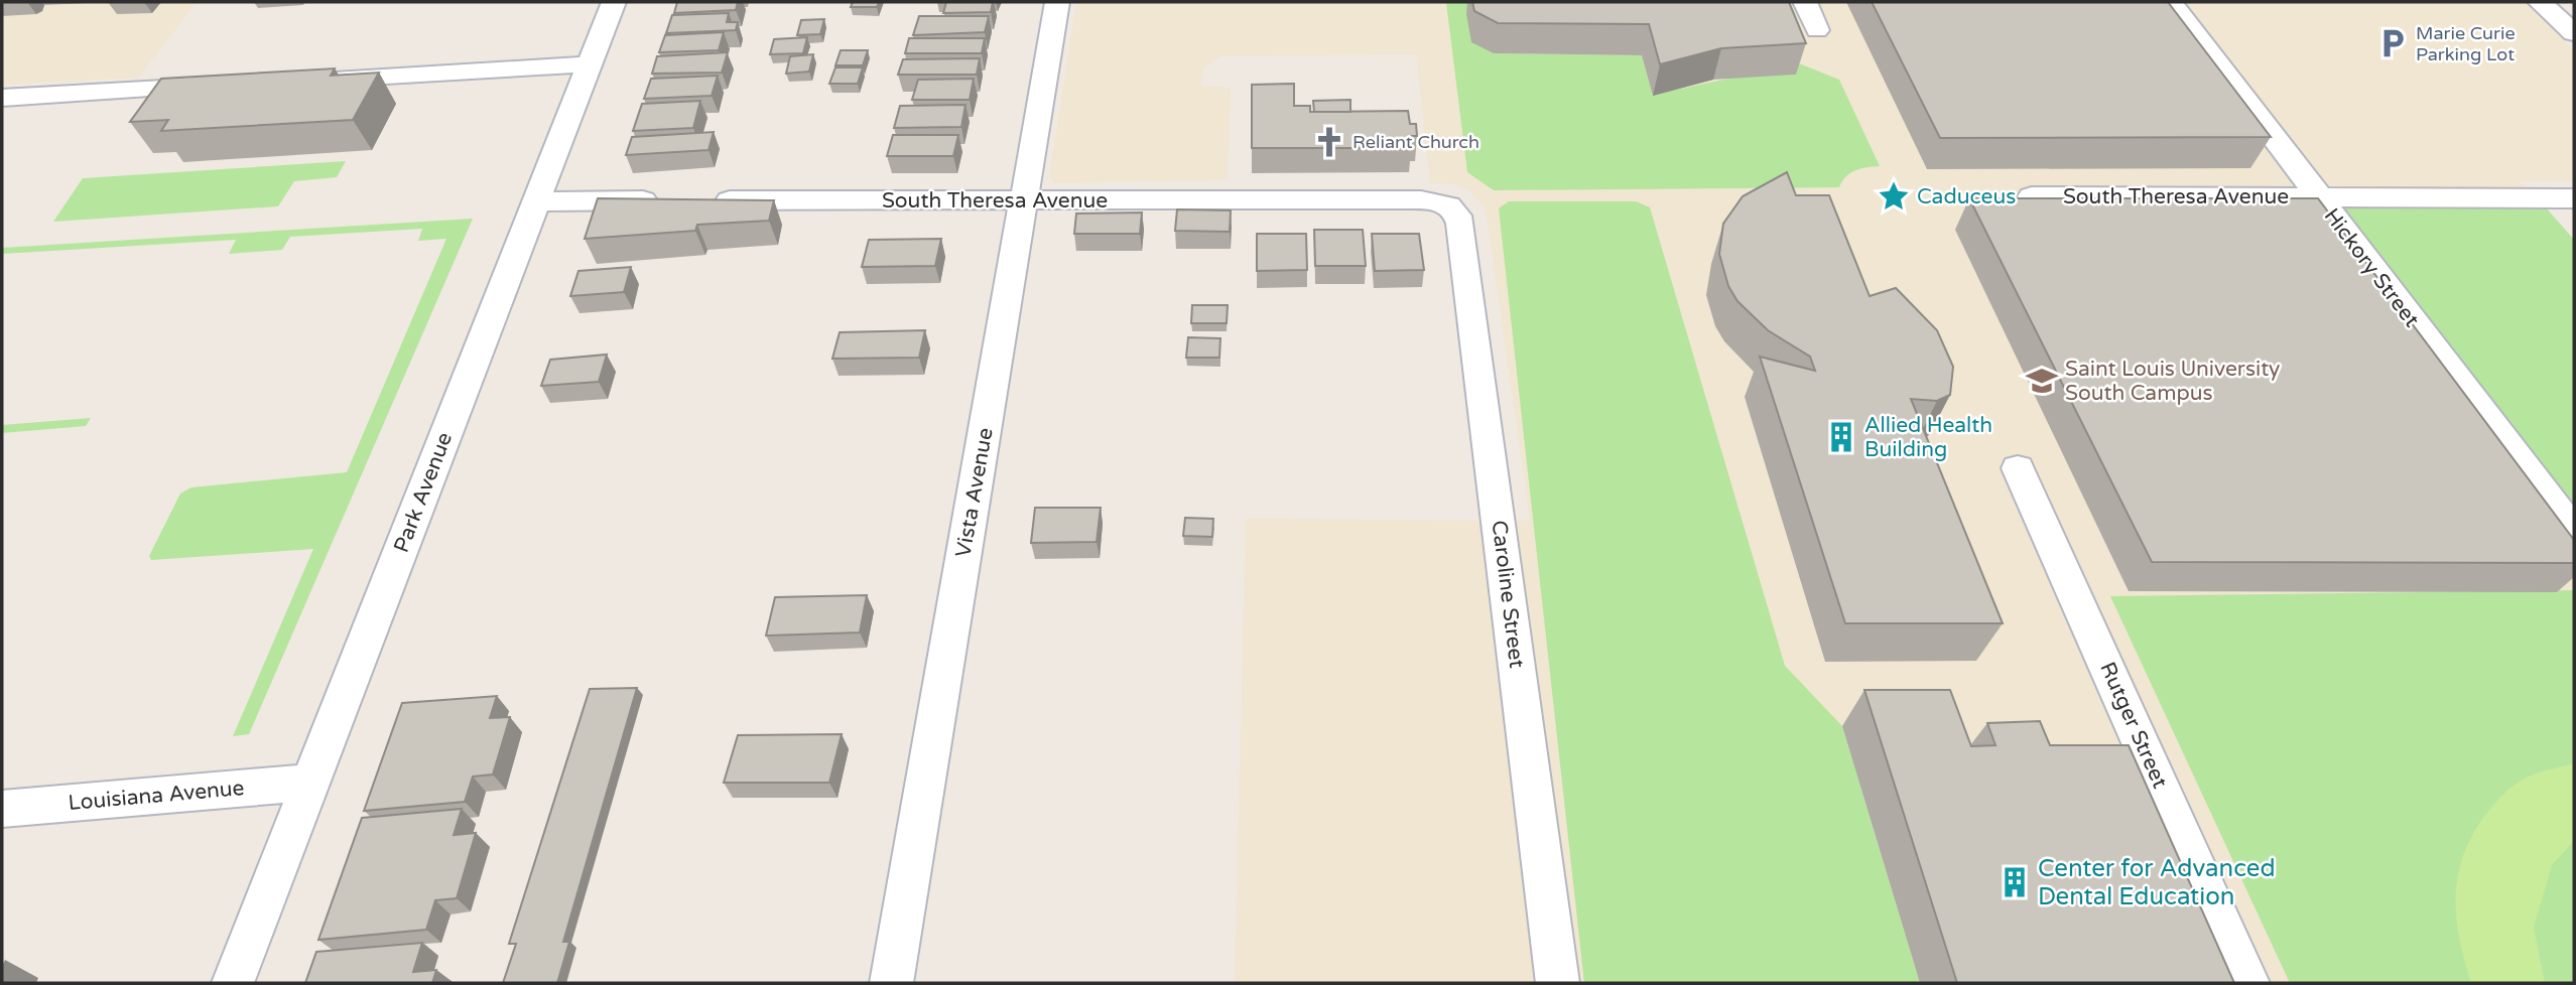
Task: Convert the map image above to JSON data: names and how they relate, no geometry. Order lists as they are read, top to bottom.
{
  "streets": {
    "street": [
      "South Theresa Avenue",
      "Hickory Street",
      "Park Avenue",
      "Vista Avenue",
      "Caroline Street",
      "Rutger Street",
      "Louisiana Avenue"
    ]
  },
  "crossings": [
    ["South Theresa Avenue", "Hickory Street"],
    ["South Theresa Avenue", "Park Avenue"],
    ["South Theresa Avenue", "Vista Avenue"],
    ["South Theresa Avenue", "Caroline Street"],
    ["Park Avenue", "Louisiana Avenue"]
  ],
  "places": {
    "parking": ["Marie Curie Parking Lot"],
    "church": ["Reliant Church"],
    "place": ["Caduceus"],
    "school or university": ["Saint Louis University South Campus"],
    "building": ["Allied Health Building", "Center for Advanced Dental Education"]
  }
}
